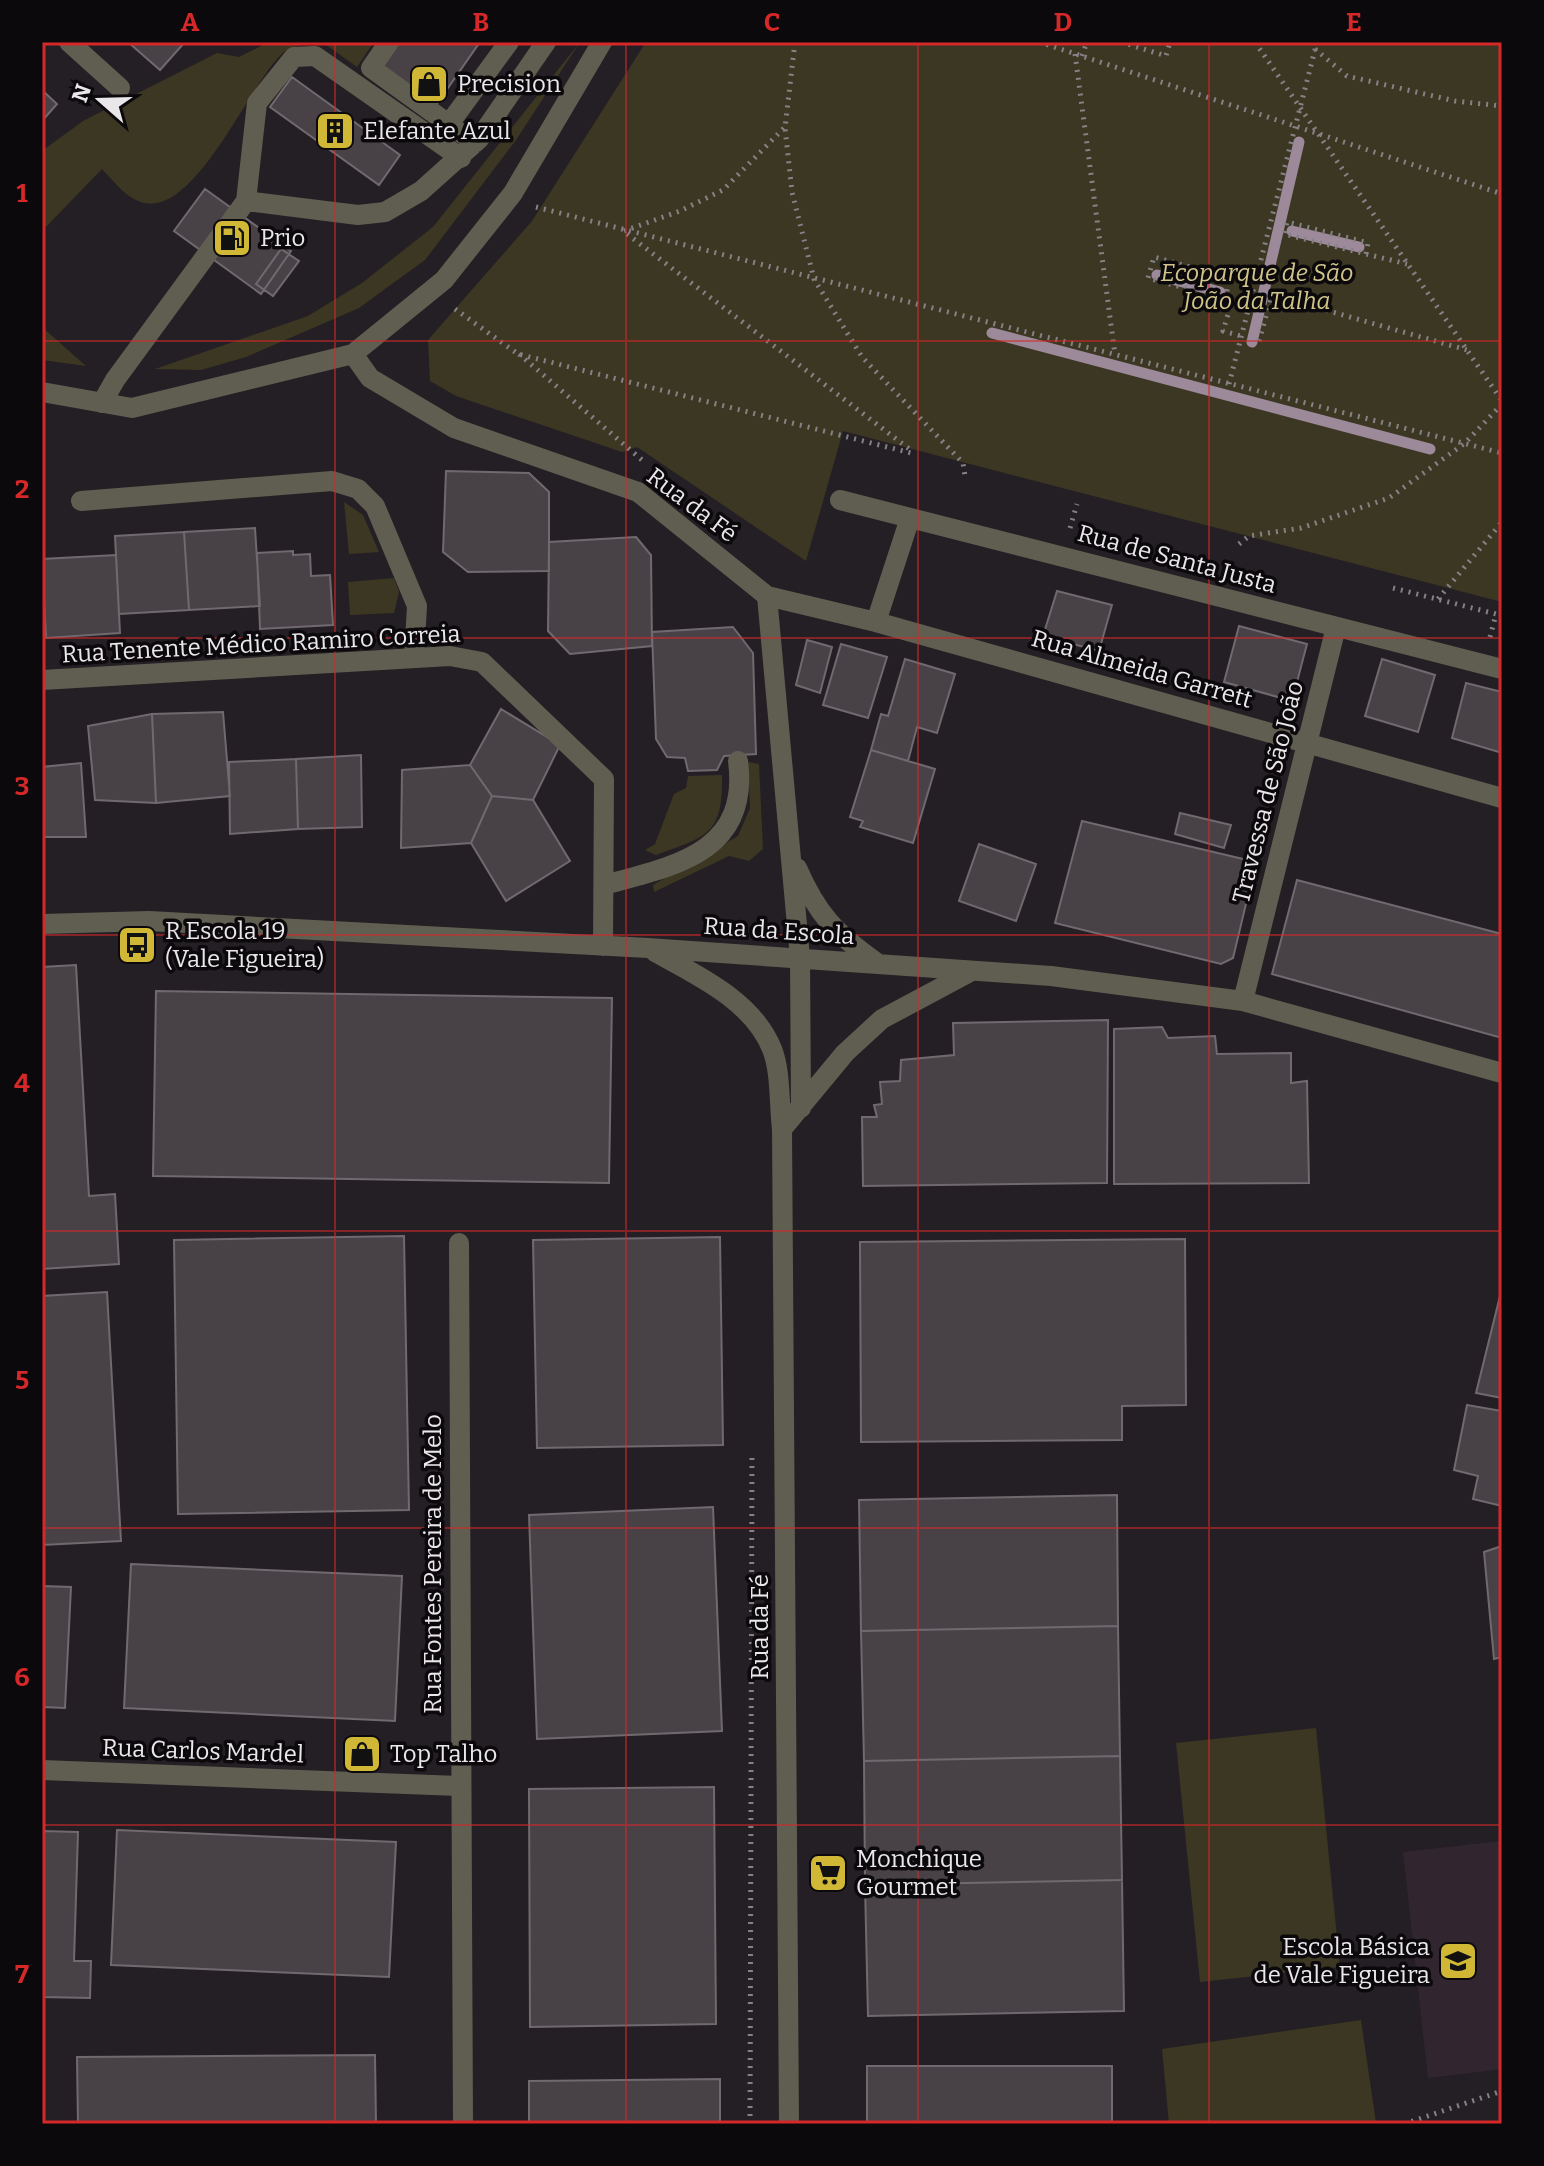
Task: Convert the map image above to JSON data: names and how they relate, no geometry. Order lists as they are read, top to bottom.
{
  "streets": {
    "street": [
      "Rua da Fé",
      "Rua de Santa Justa",
      "Rua Tenente Médico Ramiro Correia",
      "Rua Almeida Garrett",
      "Travessa de São João",
      "Rua da Escola",
      "Rua Fontes Pereira de Melo",
      "Rua Carlos Mardel"
    ]
  },
  "crossings": [
    ["Rua da Fé", "Rua Almeida Garrett"],
    ["Rua da Fé", "Rua da Escola"],
    ["Rua de Santa Justa", "Travessa de São João"],
    ["Rua Tenente Médico Ramiro Correia", "Rua da Escola"],
    ["Rua Almeida Garrett", "Travessa de São João"],
    ["Travessa de São João", "Rua da Escola"],
    ["Rua Fontes Pereira de Melo", "Rua Carlos Mardel"]
  ],
  "parks": ["Ecoparque de São João da Talha"],
  "places": {
    "shop": ["Precision", "Top Talho"],
    "building": ["Elefante Azul"],
    "fuel station": ["Prio"],
    "bus stop": ["R Escola 19 (Vale Figueira)"],
    "supermarket": ["Monchique Gourmet"],
    "school or university": ["Escola Básica de Vale Figueira"]
  },
  "north": "left",
  "grid": {
    "columns": [
      "A",
      "B",
      "C",
      "D",
      "E"
    ],
    "rows": [
      "1",
      "2",
      "3",
      "4",
      "5",
      "6",
      "7"
    ]
  }
}
